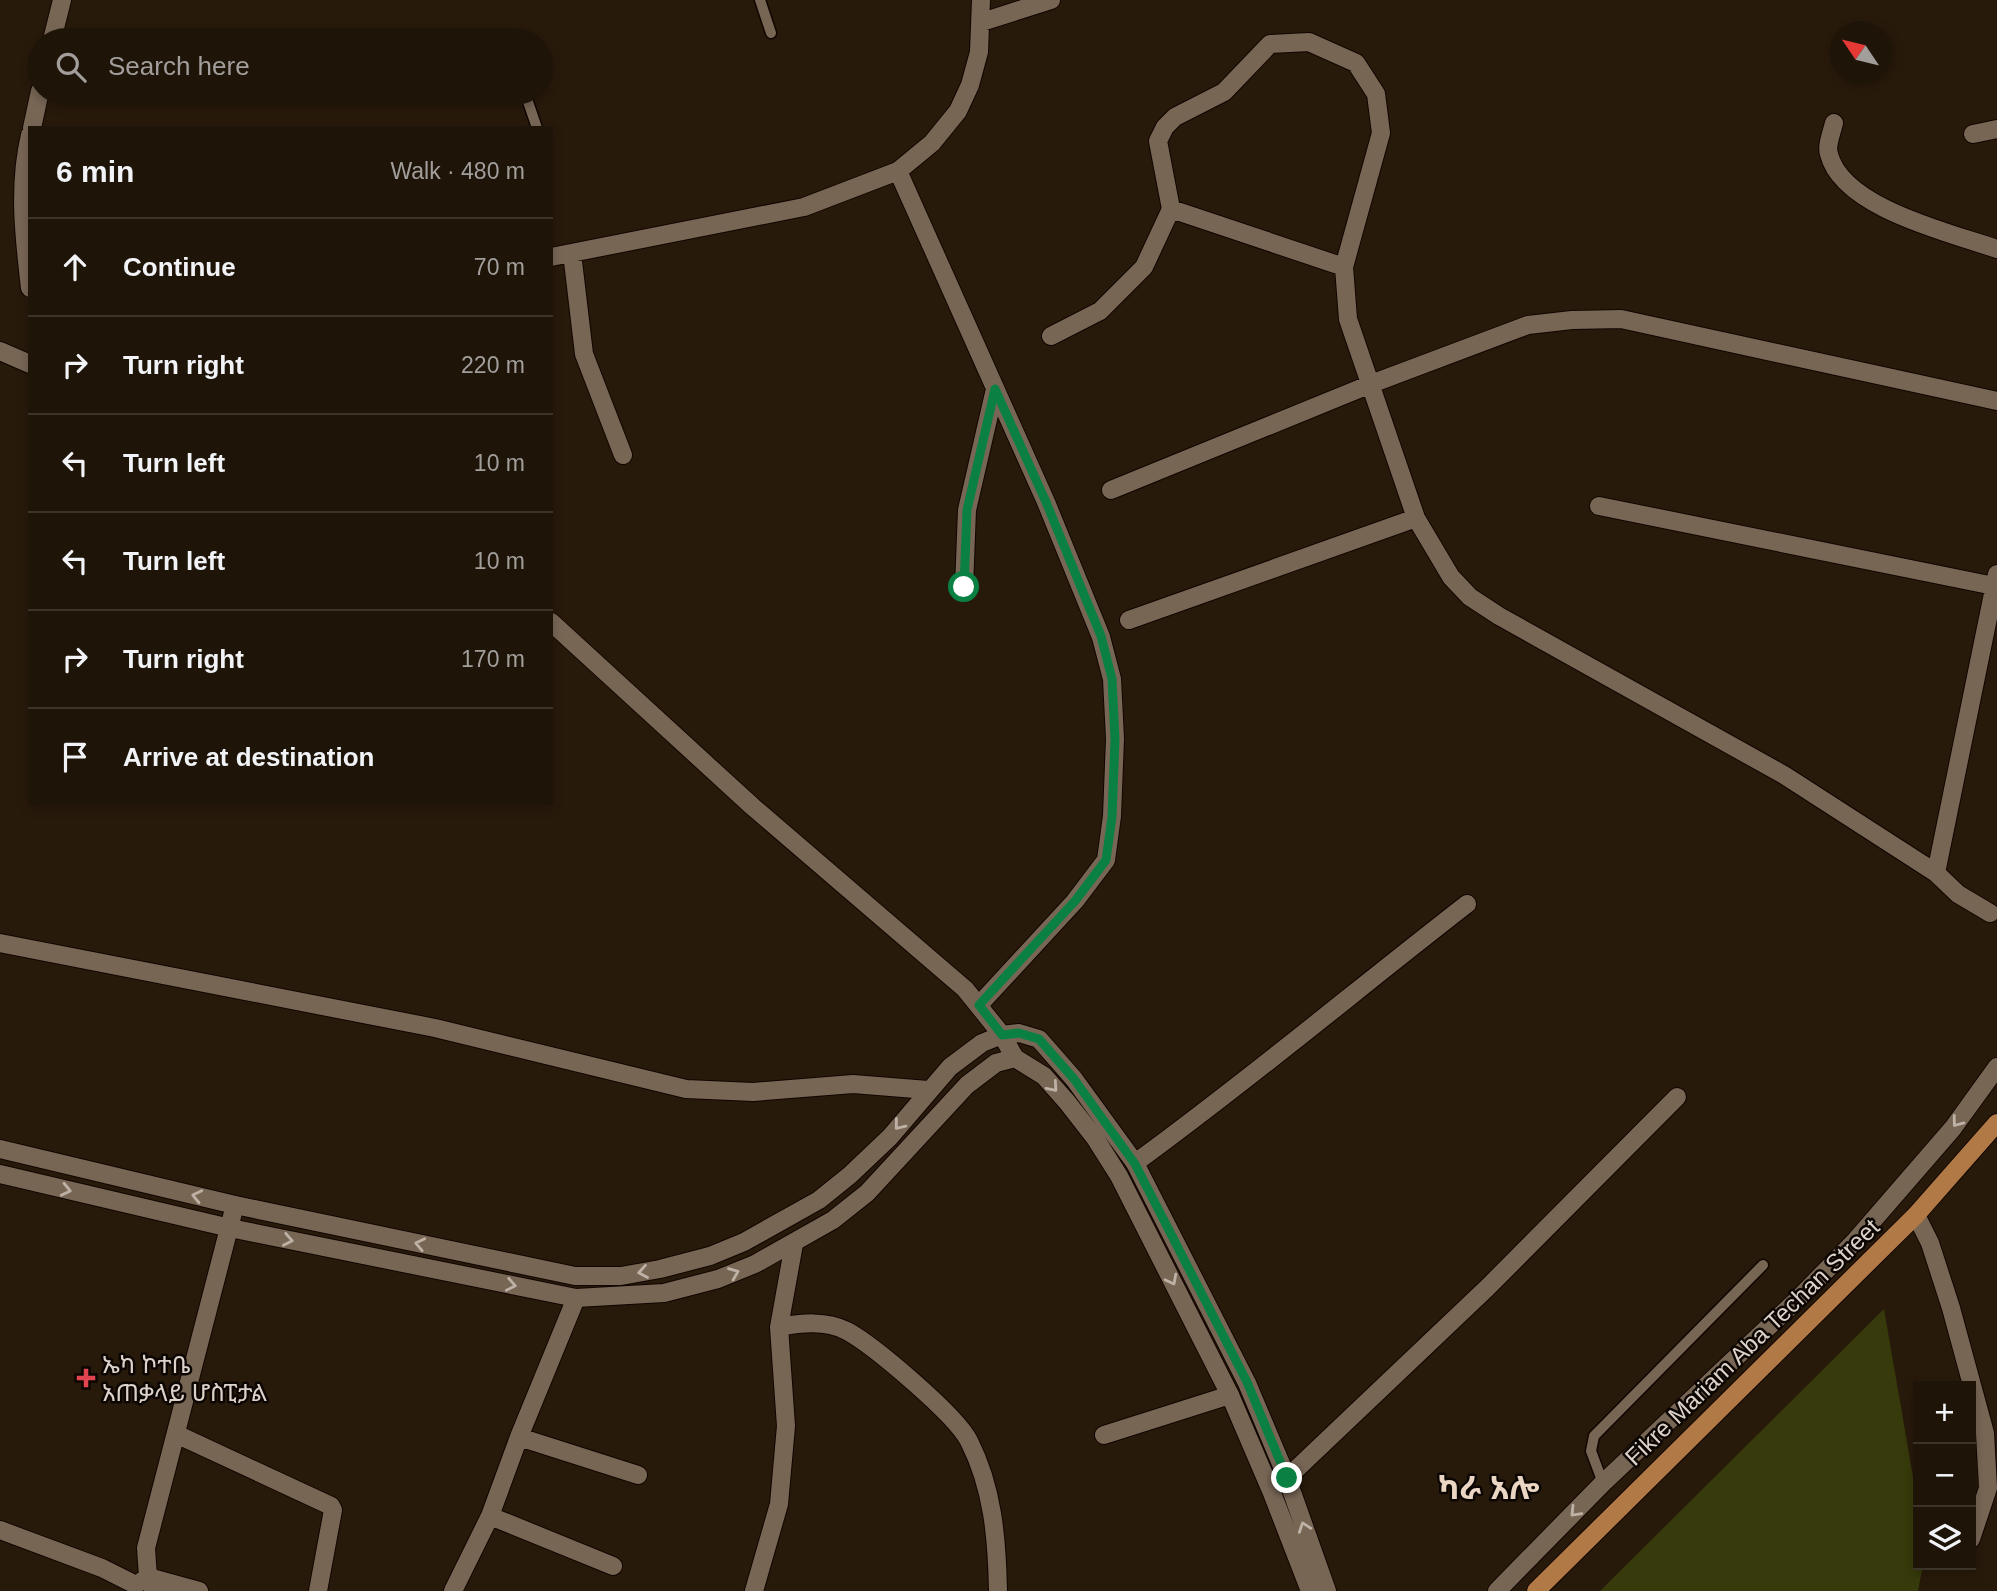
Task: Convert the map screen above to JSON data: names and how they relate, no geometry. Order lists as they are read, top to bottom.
{
  "streets": {
    "main road": ["Fikre Mariam Aba Techan Street"]
  },
  "districts": ["ካራ አሎ"],
  "places": {
    "health": ["ኤካ ኮተቤ አጠቃላይ ሆስፒታል"]
  },
  "north": "top left",
  "page": {
    "search": "Search here",
    "heading": ["6 min", "Walk · 480 m"],
    "list": [
      ["Continue", "70 m"],
      ["Turn right", "220 m"],
      ["Turn left", "10 m"],
      ["Turn left", "10 m"],
      ["Turn right", "170 m"],
      "Arrive at destination"
    ],
    "map_buttons": ["+", "−"]
  }
}
